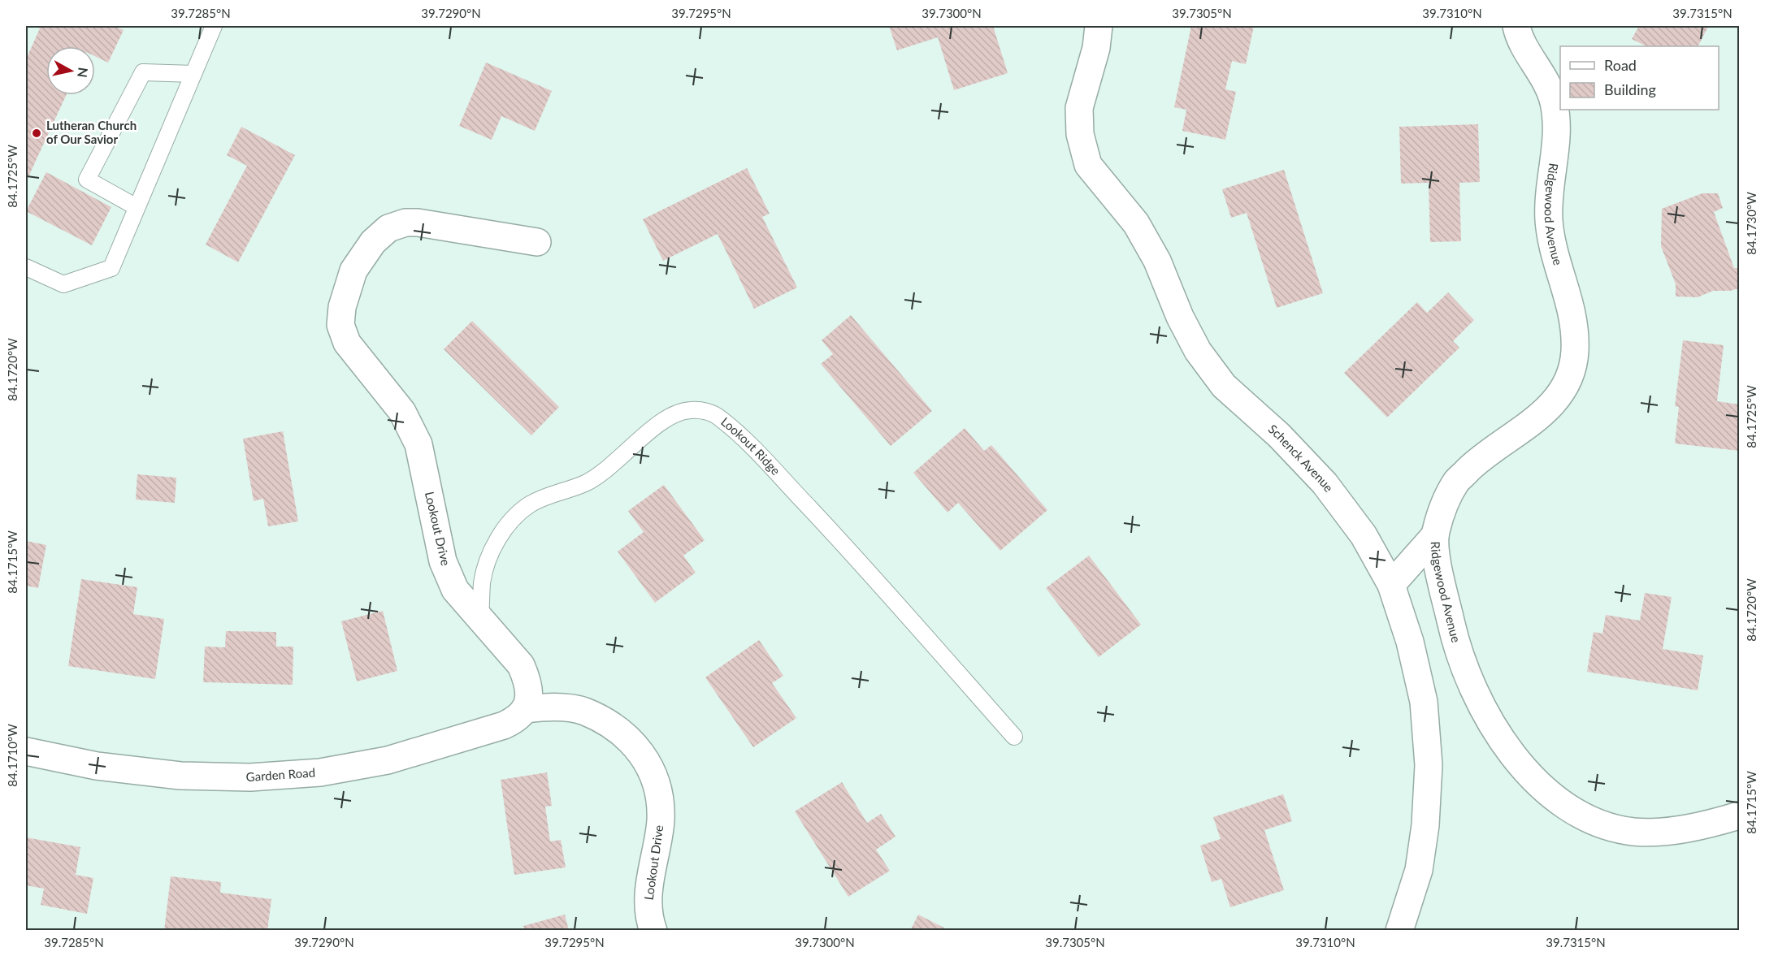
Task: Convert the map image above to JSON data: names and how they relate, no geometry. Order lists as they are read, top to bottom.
{
  "streets": {
    "street": [
      "Ridgewood Avenue",
      "Schenck Avenue",
      "Lookout Drive",
      "Garden Road"
    ],
    "lane": ["Lookout Ridge"]
  },
  "crossings": [
    ["Lookout Ridge", "Lookout Drive"],
    ["Lookout Drive", "Garden Road"]
  ],
  "places": ["Lutheran Church of Our Savior"],
  "legend": ["Road", "Building"],
  "north": "right",
  "coordinates": [
    "39.7285°N",
    "39.7290°N",
    "39.7295°N",
    "39.7300°N",
    "39.7305°N",
    "39.7310°N",
    "39.7315°N",
    "84.1725°W",
    "84.1730°W",
    "84.1720°W",
    "84.1715°W",
    "84.1710°W"
  ]
}
